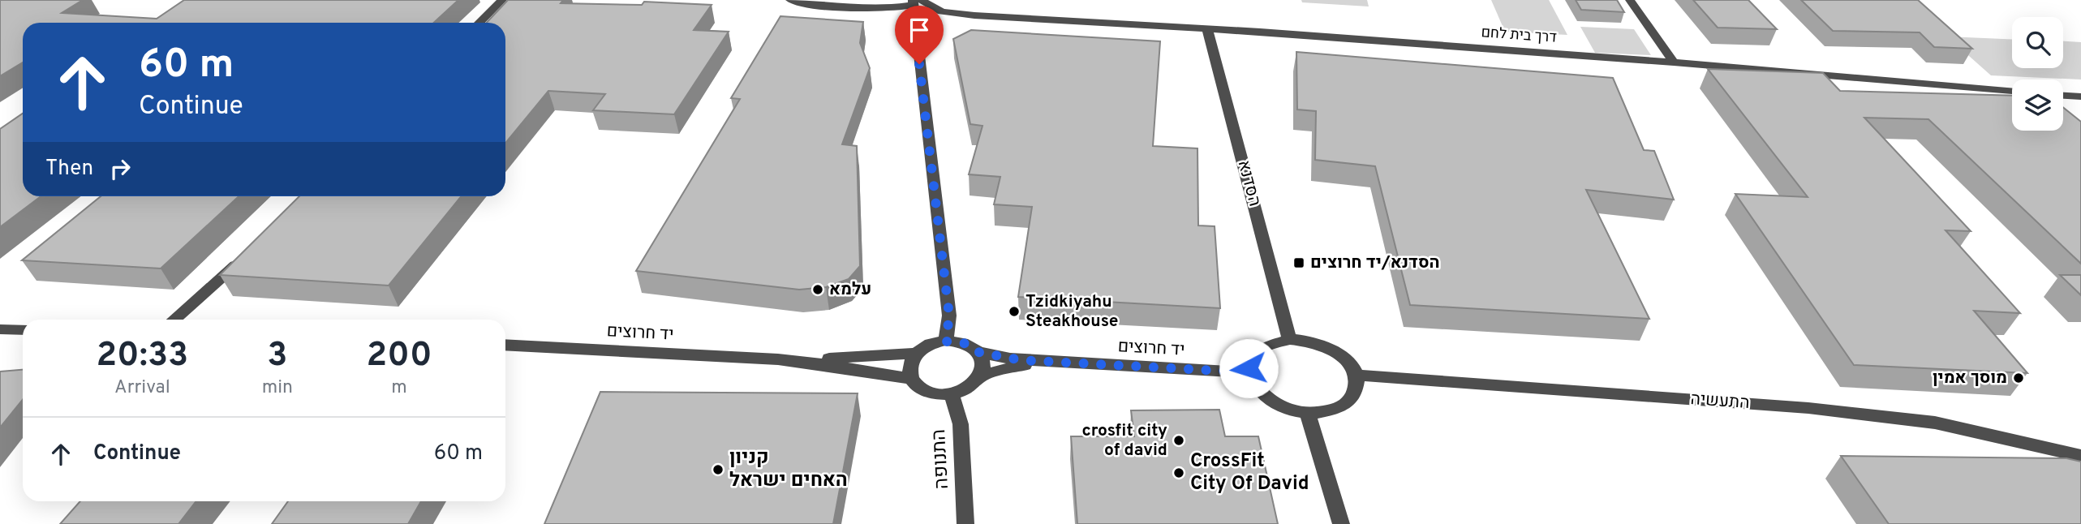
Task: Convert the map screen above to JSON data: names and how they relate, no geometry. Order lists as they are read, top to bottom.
{
  "streets": {
    "street": [
      "דרך בית לחם",
      "הסדנא",
      "יד חרוצים",
      "התעשיה",
      "התנופה"
    ]
  },
  "crossings": [
    ["דרך בית לחם", "הסדנא"],
    ["הסדנא", "יד חרוצים"],
    ["הסדנא", "התעשיה"],
    ["יד חרוצים", "התעשיה"],
    ["יד חרוצים", "התנופה"]
  ],
  "places": {
    "transit": ["הסדנא/יד חרוצים"],
    "other": [
      "עלמא",
      "Tzidkiyahu Steakhouse",
      "מוסך אמין",
      "crosfit city of david",
      "קניון האחים ישראל",
      "CrossFit City Of David"
    ]
  },
  "page": {
    "turn": ["60 m", "Continue"],
    "then": "Then",
    "eta": [
      "20:33",
      "Arrival",
      "3",
      "min",
      "200",
      "m"
    ],
    "list": [
      {
        "name": "Continue",
        "value": "60 m"
      }
    ]
  }
}
